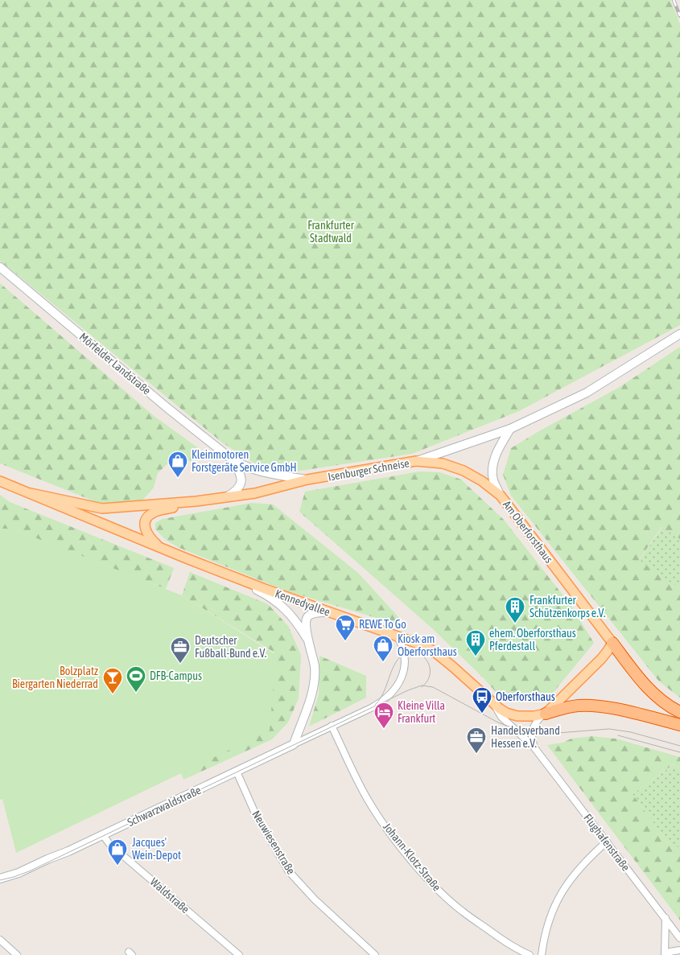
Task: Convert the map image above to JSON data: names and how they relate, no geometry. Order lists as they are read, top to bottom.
{
  "streets": {
    "main road": [
      "Mörfelder Landstraße",
      "Isenburger Schneise",
      "Am Oberforsthaus",
      "Kennedyallee",
      "Schwarzwaldstraße"
    ],
    "street": [
      "Neuwiesenstraße",
      "Flughafenstraße",
      "Johann-Klotz-Straße",
      "Waldstraße"
    ]
  },
  "crossings": [
    ["Mörfelder Landstraße", "Isenburger Schneise"],
    ["Isenburger Schneise", "Am Oberforsthaus"],
    ["Isenburger Schneise", "Kennedyallee"],
    ["Kennedyallee", "Schwarzwaldstraße"],
    ["Kennedyallee", "Flughafenstraße"],
    ["Schwarzwaldstraße", "Neuwiesenstraße"],
    ["Schwarzwaldstraße", "Johann-Klotz-Straße"],
    ["Schwarzwaldstraße", "Waldstraße"]
  ],
  "parks": ["Frankfurter Stadtwald"],
  "places": {
    "shop": ["Kleinmotoren Forstgeräte Service GmbH", "Kiosk am Oberforsthaus", "Jacques' Wein-Depot"],
    "building": ["Frankfurter Schützenkorps e.V.", "ehem. Oberforsthaus Pferdestall"],
    "supermarket": ["REWE To Go"],
    "office": ["Deutscher Fußball-Bund e.V.", "Handelsverband Hessen e.V."],
    "sports": ["DFB-Campus"],
    "bar": ["Bolzplatz Biergarten Niederrad"],
    "bus stop": ["Oberforsthaus"],
    "hotel": ["Kleine Villa Frankfurt"]
  }
}
